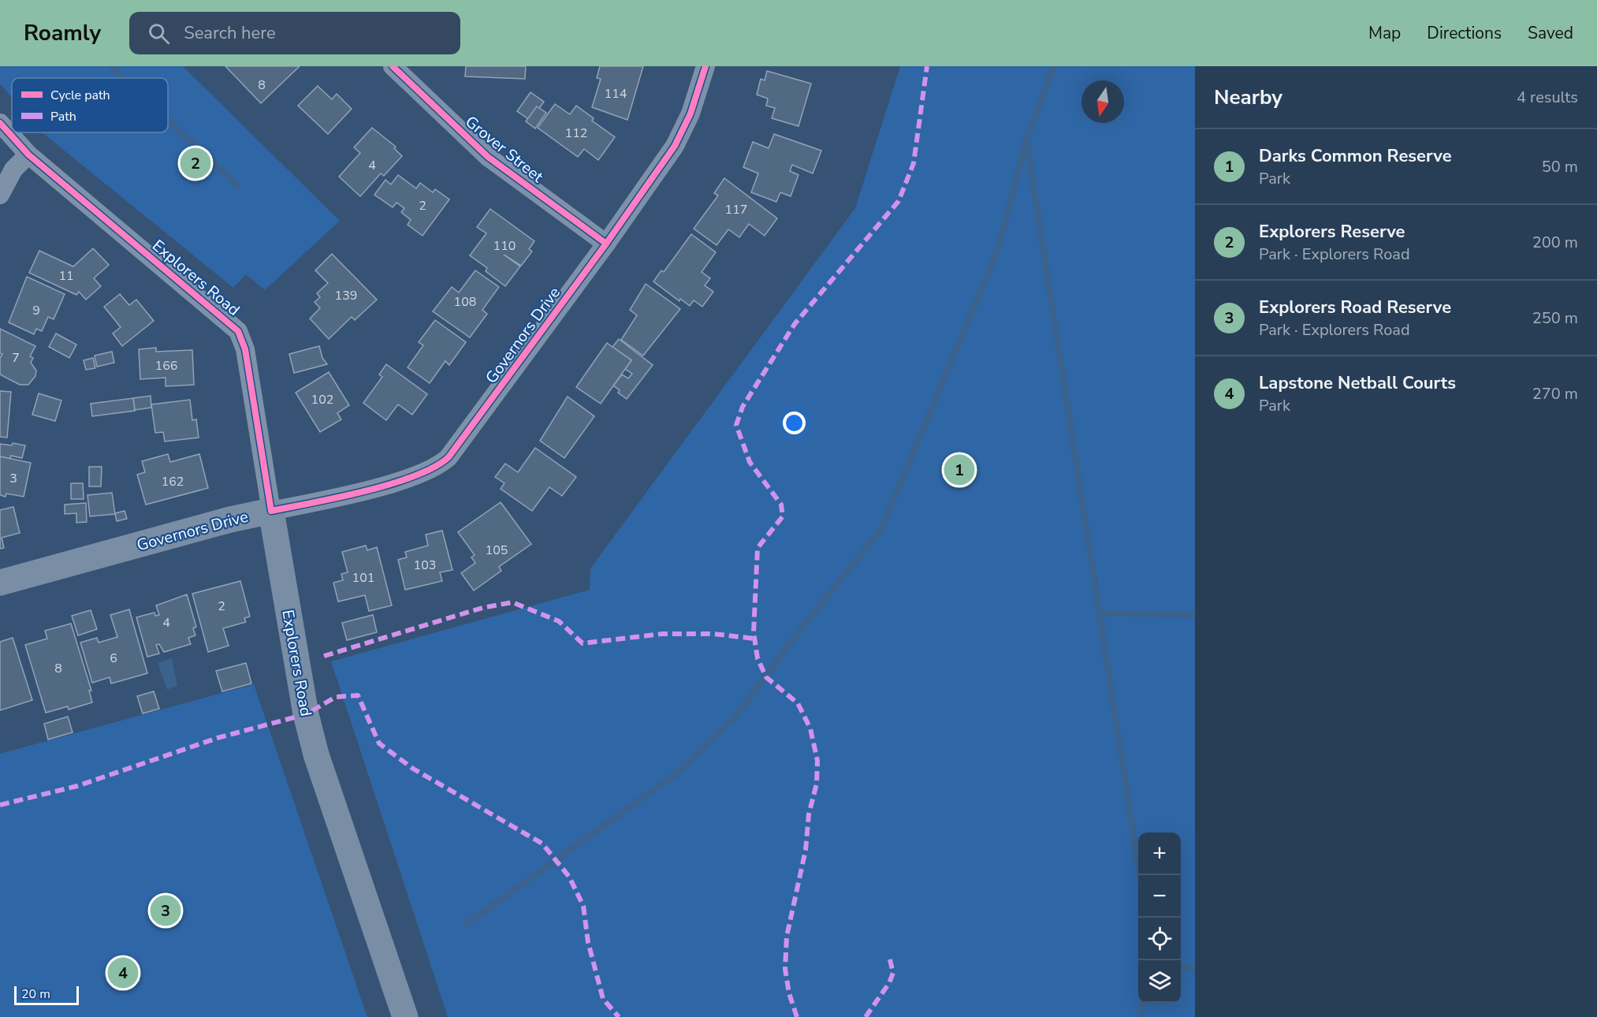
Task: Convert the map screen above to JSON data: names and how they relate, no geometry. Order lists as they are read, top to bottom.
{
  "streets": {
    "main road": ["Explorers Road", "Governors Drive"],
    "street": ["Grover Street"]
  },
  "crossings": [
    ["Grover Street", "Governors Drive"],
    ["Explorers Road", "Governors Drive"]
  ],
  "house_numbers": [
    "8",
    "114",
    "112",
    "4",
    "2",
    "117",
    "110",
    "11",
    "139",
    "108",
    "9",
    "7",
    "166",
    "102",
    "3",
    "162",
    "105",
    "103",
    "101",
    "2",
    "4",
    "6",
    "8"
  ],
  "legend": ["Cycle path", "Path"],
  "scale_bar": "20 m",
  "north": "bottom",
  "page": {
    "header": "Roamly",
    "search": "Search here",
    "nav": ["Map", "Directions", "Saved"],
    "heading": ["Nearby", "4 results"],
    "list": [
      {
        "mark": "1",
        "name": "Darks Common Reserve",
        "note": "Park",
        "value": "50 m"
      },
      {
        "mark": "2",
        "name": "Explorers Reserve",
        "note": "Park · Explorers Road",
        "value": "200 m"
      },
      {
        "mark": "3",
        "name": "Explorers Road Reserve",
        "note": "Park · Explorers Road",
        "value": "250 m"
      },
      {
        "mark": "4",
        "name": "Lapstone Netball Courts",
        "note": "Park",
        "value": "270 m"
      }
    ],
    "pins": [
      "2",
      "1",
      "3",
      "4"
    ],
    "map_buttons": ["+", "−"],
    "scale": "20 m"
  }
}
